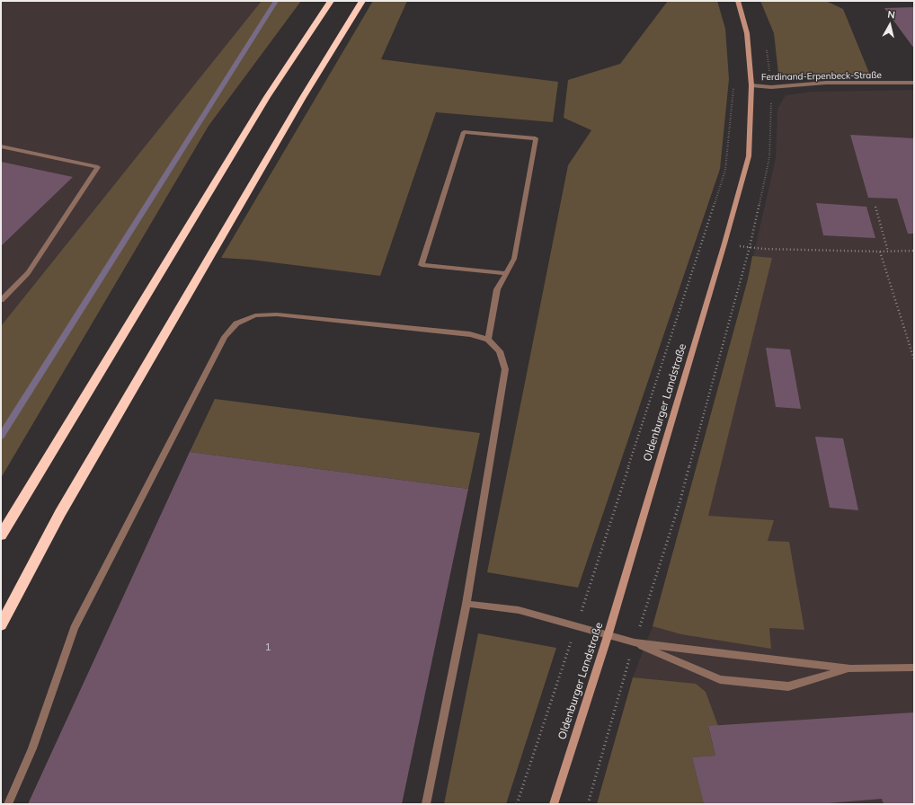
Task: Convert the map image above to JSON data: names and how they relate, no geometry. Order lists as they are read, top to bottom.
{
  "streets": {
    "street": ["Ferdinand-Erpenbeck-Straße", "Oldenburger Landstraße"]
  },
  "crossings": [
    ["Ferdinand-Erpenbeck-Straße", "Oldenburger Landstraße"]
  ],
  "house_numbers": ["1"],
  "north": "top"
}
